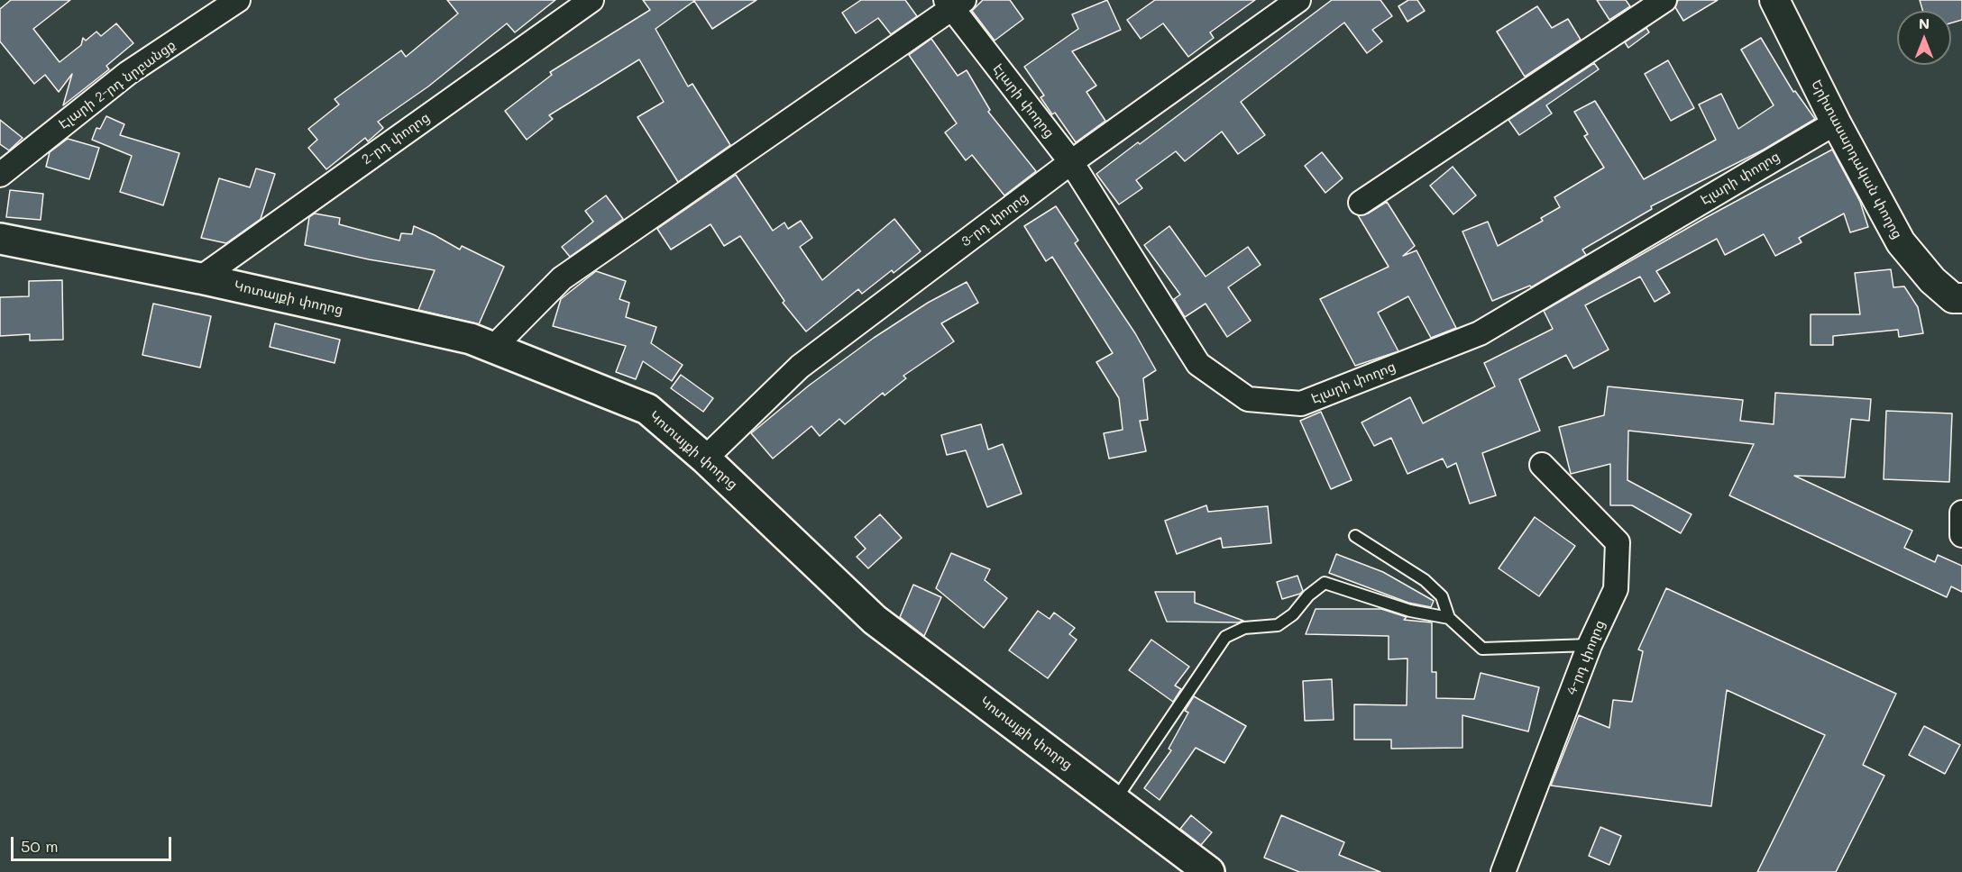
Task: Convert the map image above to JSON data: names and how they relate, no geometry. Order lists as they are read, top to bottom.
{
  "streets": {
    "main road": ["Կոտայքի փողոց"],
    "street": [
      "Էլարի 2-րդ նրբանցք",
      "Էլարի փողոց",
      "2-րդ փողոց",
      "Երիտասարդական փողոց",
      "3-րդ փողոց",
      "4-րդ փողոց"
    ]
  },
  "crossings": [
    ["Էլարի փողոց", "Երիտասարդական փողոց"],
    ["Էլարի փողոց", "3-րդ փողոց"],
    ["2-րդ փողոց", "Կոտայքի փողոց"],
    ["3-րդ փողոց", "Կոտայքի փողոց"]
  ],
  "scale_bar": "50 m",
  "north": "top"
}
